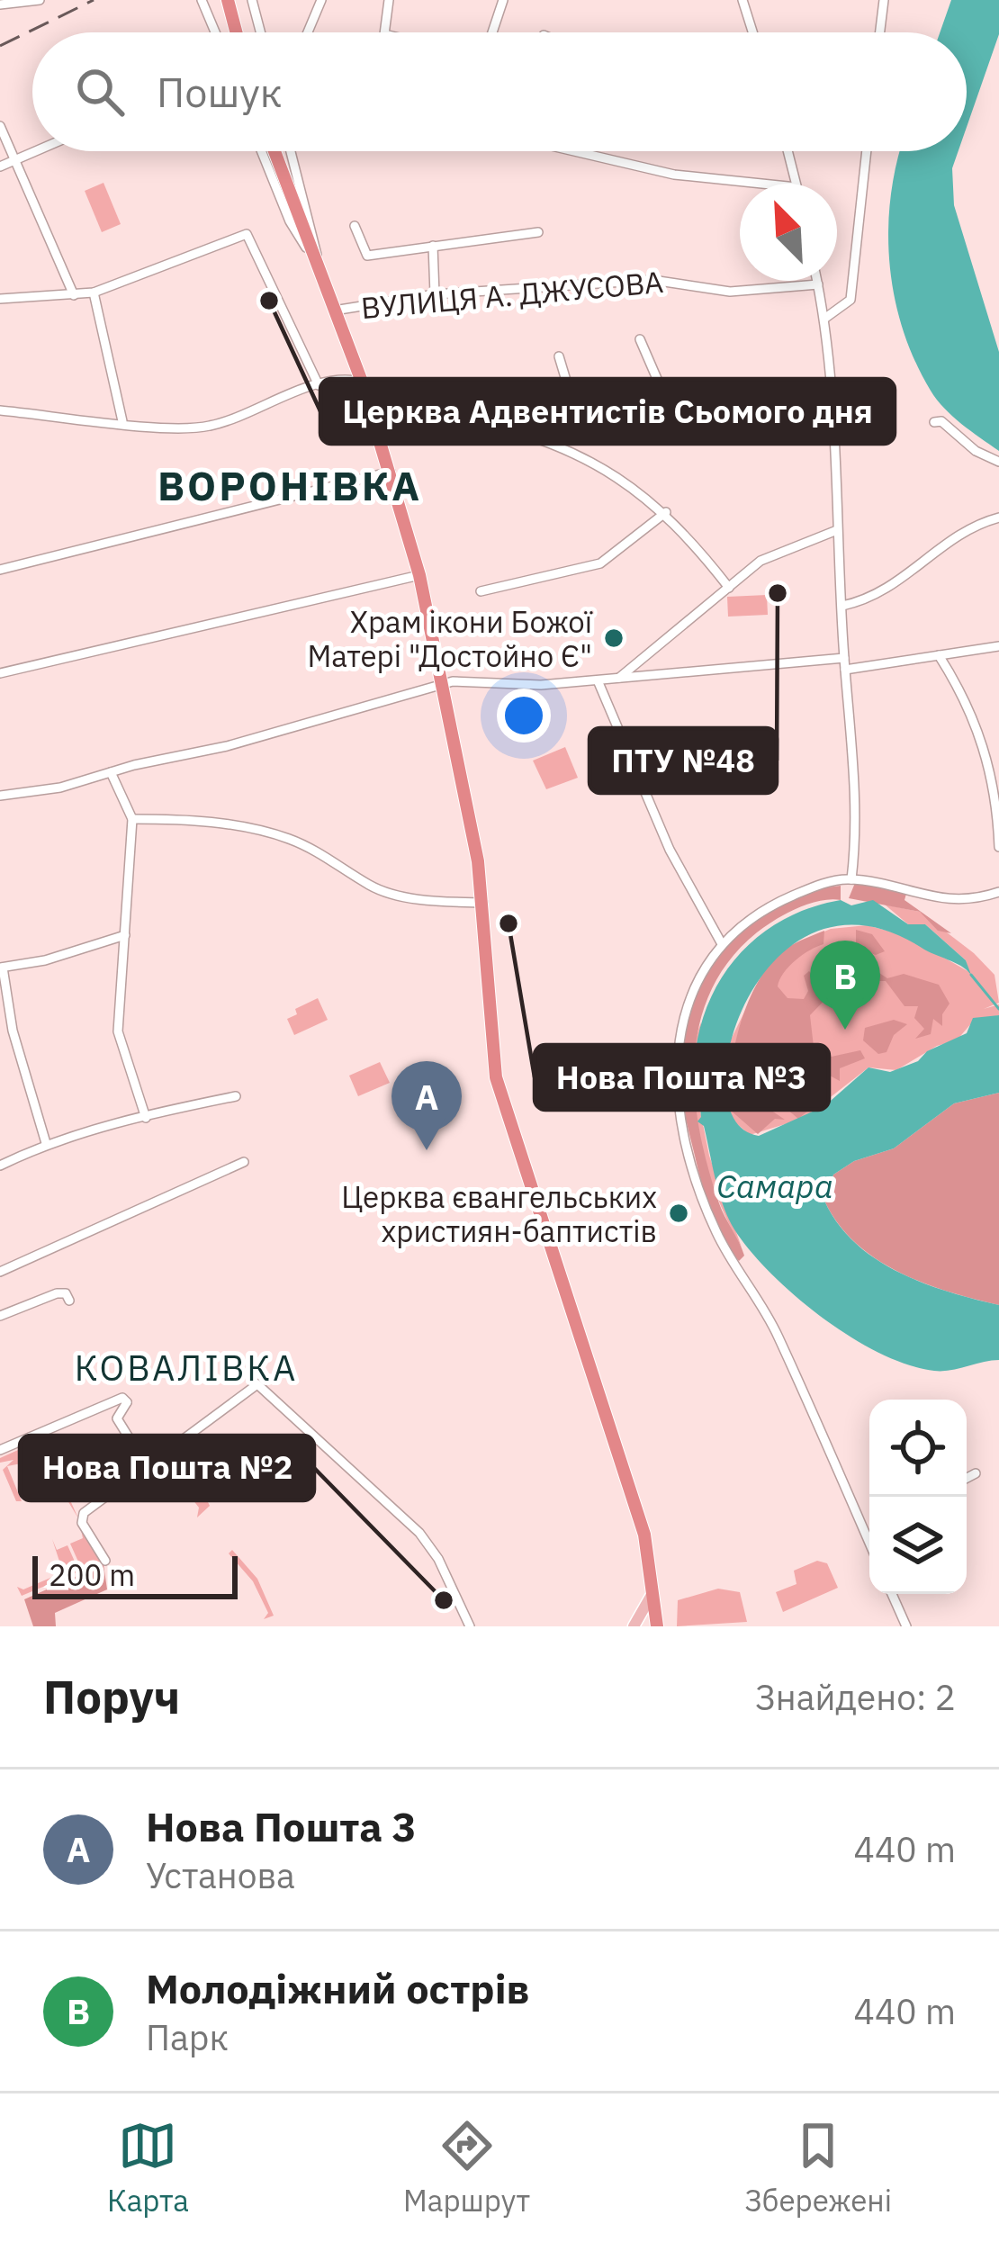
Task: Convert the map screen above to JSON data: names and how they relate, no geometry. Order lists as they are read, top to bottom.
{
  "streets": {
    "street": ["ВУЛИЦЯ А. ДЖУСОВА"]
  },
  "districts": ["ВОРОНІВКА", "КОВАЛІВКА"],
  "water": ["Самара"],
  "places": [
    "Церква Адвентистів Сьомого дня",
    "ПТУ №48",
    "Храм ікони Божої Матері \"Достойно Є\"",
    "Нова Пошта №3",
    "Церква євангельських християн-баптистів",
    "Нова Пошта №2"
  ],
  "scale_bar": "200 m",
  "north": "top left",
  "page": {
    "search": "Пошук",
    "pins": ["B", "A"],
    "scale": "200 m",
    "heading": ["Поруч", "Знайдено: 2"],
    "list": [
      {
        "mark": "A",
        "name": "Нова Пошта 3",
        "note": "Установа",
        "value": "440 m"
      },
      {
        "mark": "B",
        "name": "Молодіжний острів",
        "note": "Парк",
        "value": "440 m"
      }
    ],
    "nav": ["Карта", "Маршрут", "Збережені"]
  }
}
